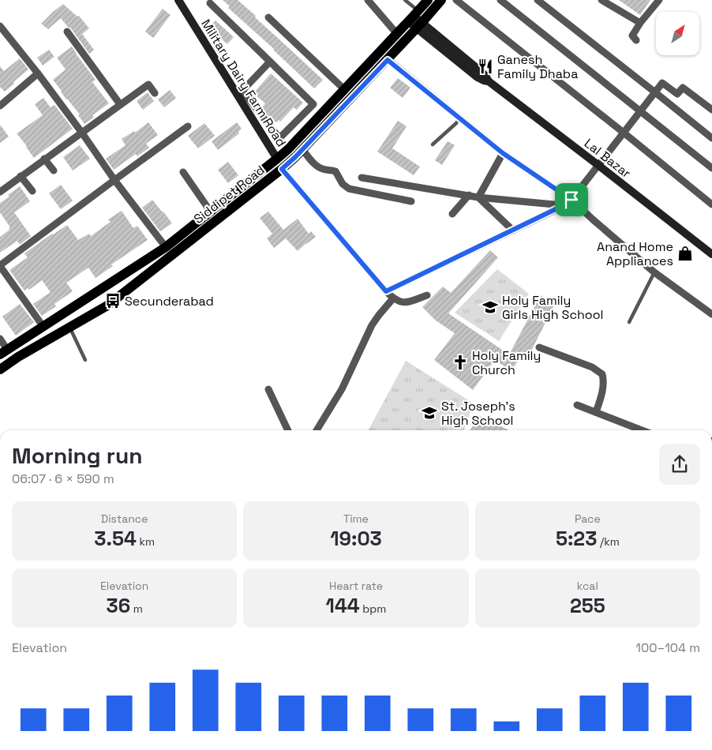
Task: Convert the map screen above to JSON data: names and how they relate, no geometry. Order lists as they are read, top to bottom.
{
  "streets": {
    "main road": ["Military Dairy Farm Road", "Lal Bazar", "Siddipet Road"]
  },
  "crossings": [
    ["Military Dairy Farm Road", "Siddipet Road"],
    ["Lal Bazar", "Siddipet Road"]
  ],
  "places": {
    "restaurant": ["Ganesh Family Dhaba"],
    "shop": ["Anand Home Appliances"],
    "bus stop": ["Secunderabad"],
    "school or university": ["Holy Family Girls High School", "St. Joseph's High School"],
    "church": ["Holy Family Church"]
  },
  "north": "top right",
  "page": {
    "heading": ["Morning run", "06:07 · 6 × 590 m"],
    "stats": [
      ["Distance", "3.54 km"],
      ["Time", "19:03"],
      ["Pace", "5:23 /km"],
      ["Elevation", "36 m"],
      ["Heart rate", "144 bpm"],
      ["kcal", "255"]
    ],
    "chart": ["Elevation", "100–104 m"]
  }
}
